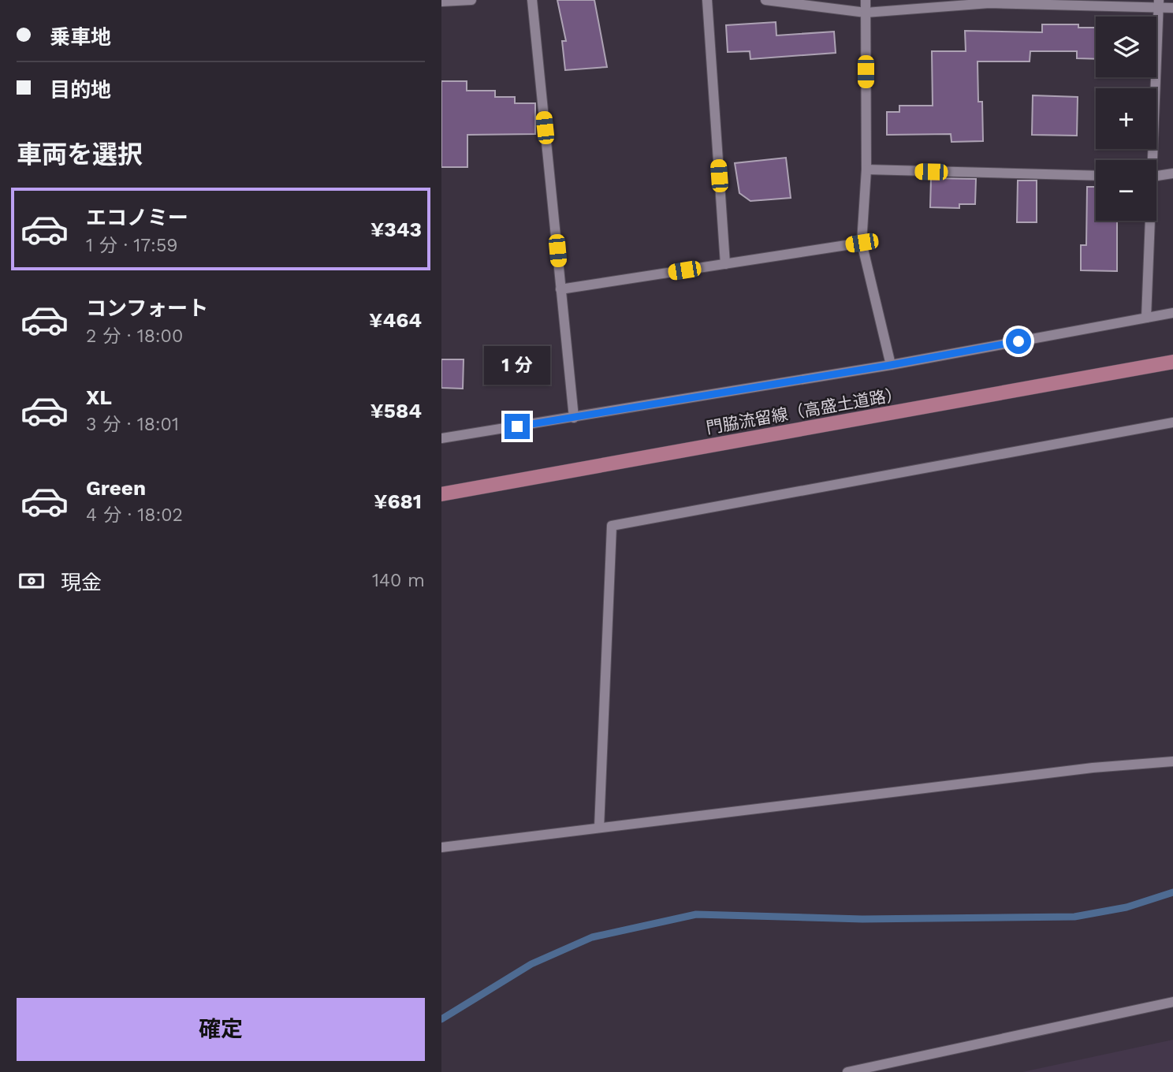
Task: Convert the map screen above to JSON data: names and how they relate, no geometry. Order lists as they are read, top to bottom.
{
  "streets": {
    "main road": ["門脇流留線（高盛土道路）"]
  },
  "page": {
    "banner": ["乗車地", "目的地"],
    "map_buttons": ["+", "−"],
    "heading": "車両を選択",
    "list": [
      {
        "name": "エコノミー",
        "note": "1 分 · 17:59",
        "value": "¥343"
      },
      {
        "name": "コンフォート",
        "note": "2 分 · 18:00",
        "value": "¥464"
      },
      {
        "name": "XL",
        "note": "3 分 · 18:01",
        "value": "¥584"
      },
      {
        "name": "Green",
        "note": "4 分 · 18:02",
        "value": "¥681"
      }
    ],
    "bubble": "1 分",
    "pay": ["現金", "140 m"],
    "buttons": "確定"
  }
}
